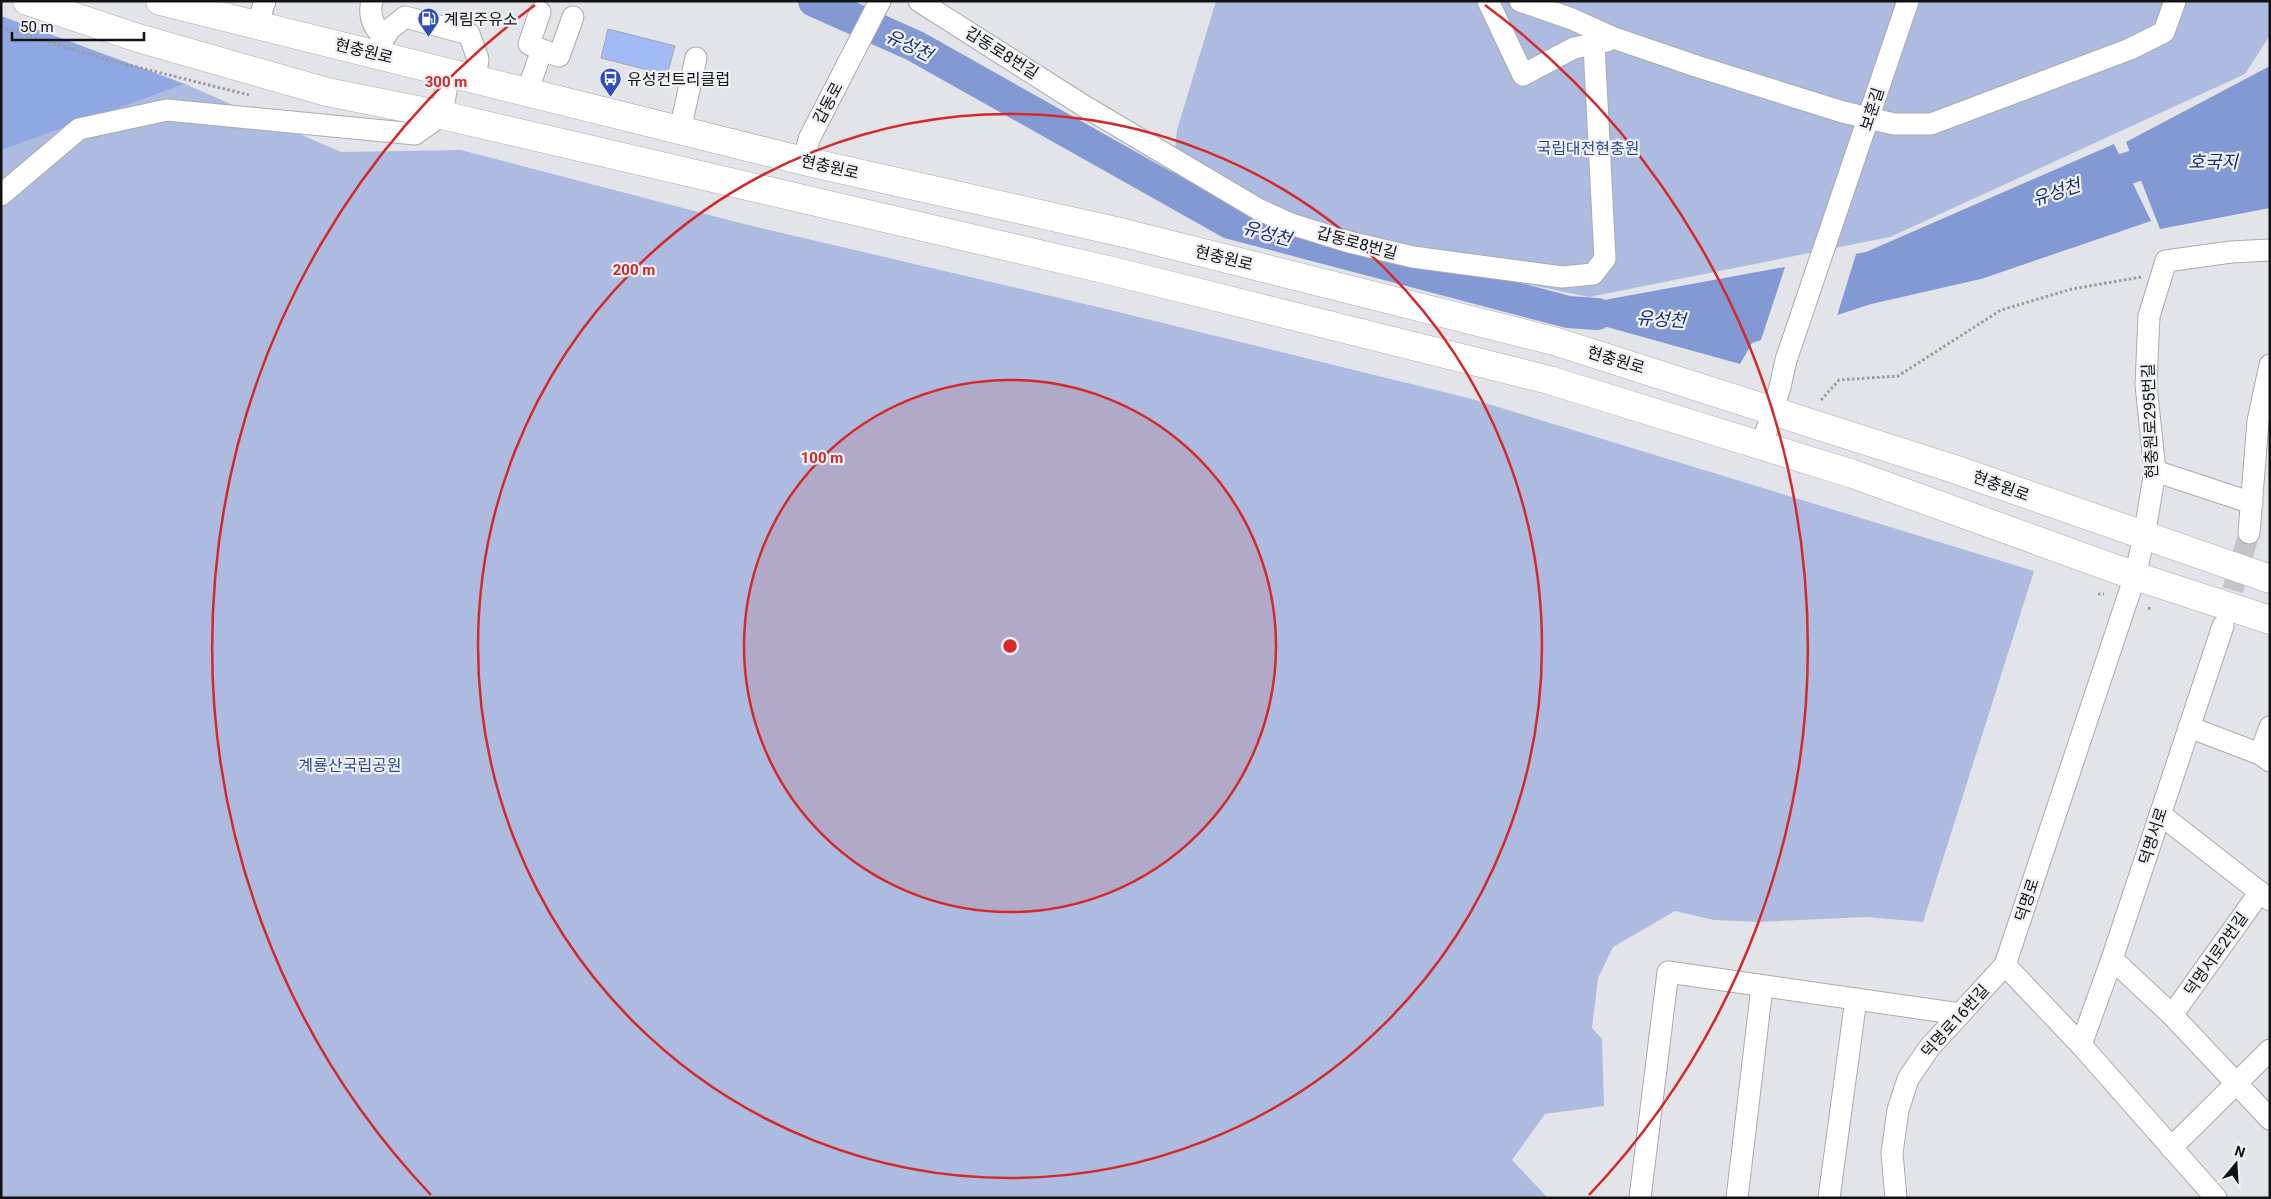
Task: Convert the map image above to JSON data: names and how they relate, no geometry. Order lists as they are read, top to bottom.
{
  "streets": {
    "main road": ["현충원로"],
    "street": [
      "갑동로8번길",
      "갑동로",
      "보훈길",
      "현충원로295번길",
      "덕명서로",
      "덕명로",
      "덕명서로2번길",
      "덕명로16번길"
    ]
  },
  "crossings": [
    ["현충원로", "갑동로"],
    ["현충원로", "보훈길"],
    ["현충원로", "현충원로295번길"],
    ["현충원로", "덕명로"],
    ["현충원로295번길", "덕명로"],
    ["덕명로", "덕명로16번길"]
  ],
  "water": ["유성천", "호국지"],
  "parks": ["국립대전현충원", "계룡산국립공원"],
  "places": {
    "fuel station": ["계림주유소"],
    "bus stop": ["유성컨트리클럽"]
  },
  "scale_bar": "50 m",
  "north": "top",
  "rings": ["300 m", "200 m", "100 m"]
}
